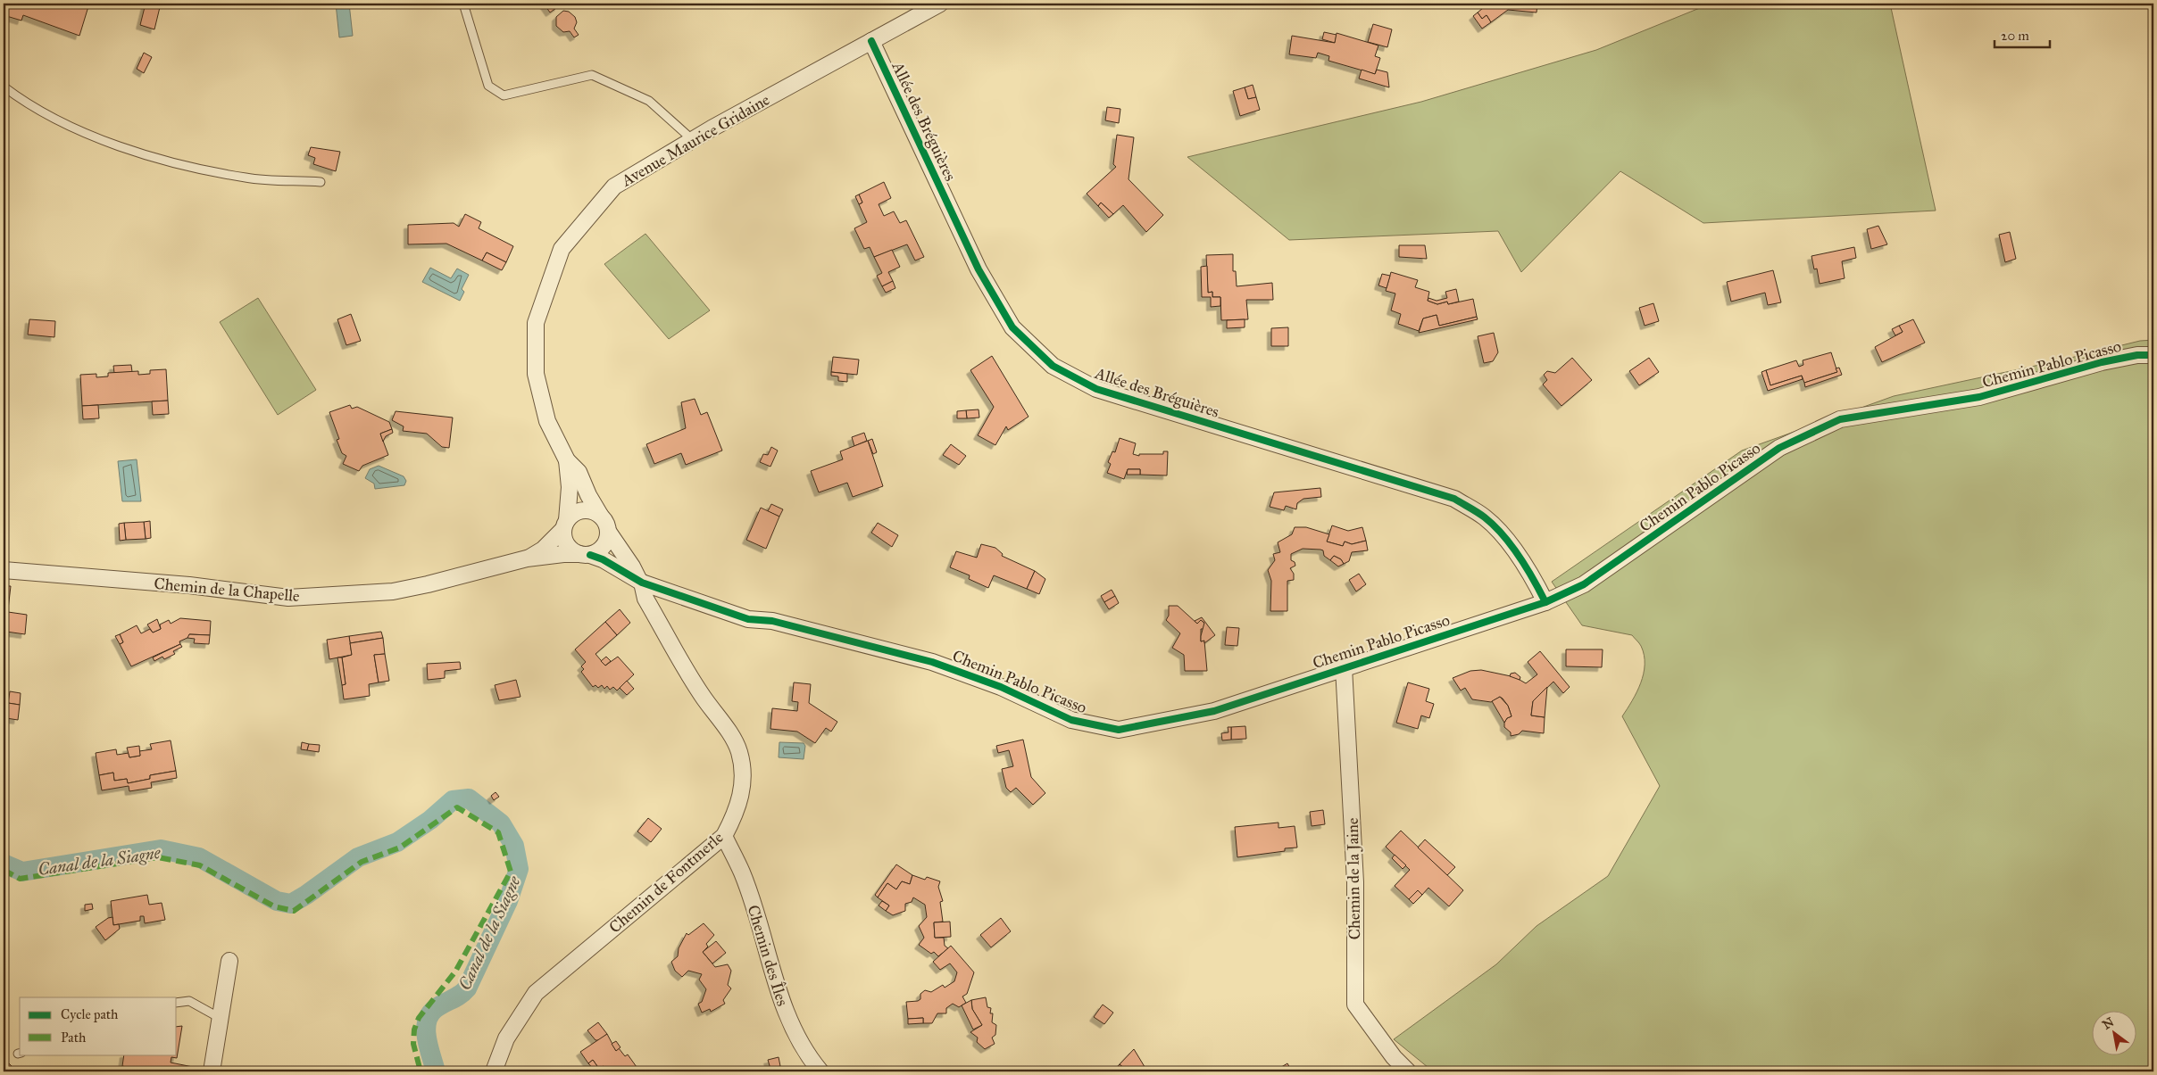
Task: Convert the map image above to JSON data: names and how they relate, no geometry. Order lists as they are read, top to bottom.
{
  "streets": {
    "street": [
      "Allée des Bréguières",
      "Avenue Maurice Gridaine",
      "Chemin Pablo Picasso",
      "Chemin de la Chapelle",
      "Chemin de la Jaine",
      "Chemin de Fontmerle",
      "Chemin des Îles"
    ]
  },
  "crossings": [
    ["Allée des Bréguières", "Avenue Maurice Gridaine"],
    ["Allée des Bréguières", "Chemin Pablo Picasso"],
    ["Avenue Maurice Gridaine", "Chemin Pablo Picasso"],
    ["Avenue Maurice Gridaine", "Chemin de la Chapelle"],
    ["Chemin Pablo Picasso", "Chemin de la Chapelle"],
    ["Chemin Pablo Picasso", "Chemin de la Jaine"],
    ["Chemin Pablo Picasso", "Chemin de Fontmerle"],
    ["Chemin de Fontmerle", "Chemin des Îles"]
  ],
  "water": ["Canal de la Siagne"],
  "legend": ["Cycle path", "Path"],
  "scale_bar": "20 m",
  "north": "top left"
}
